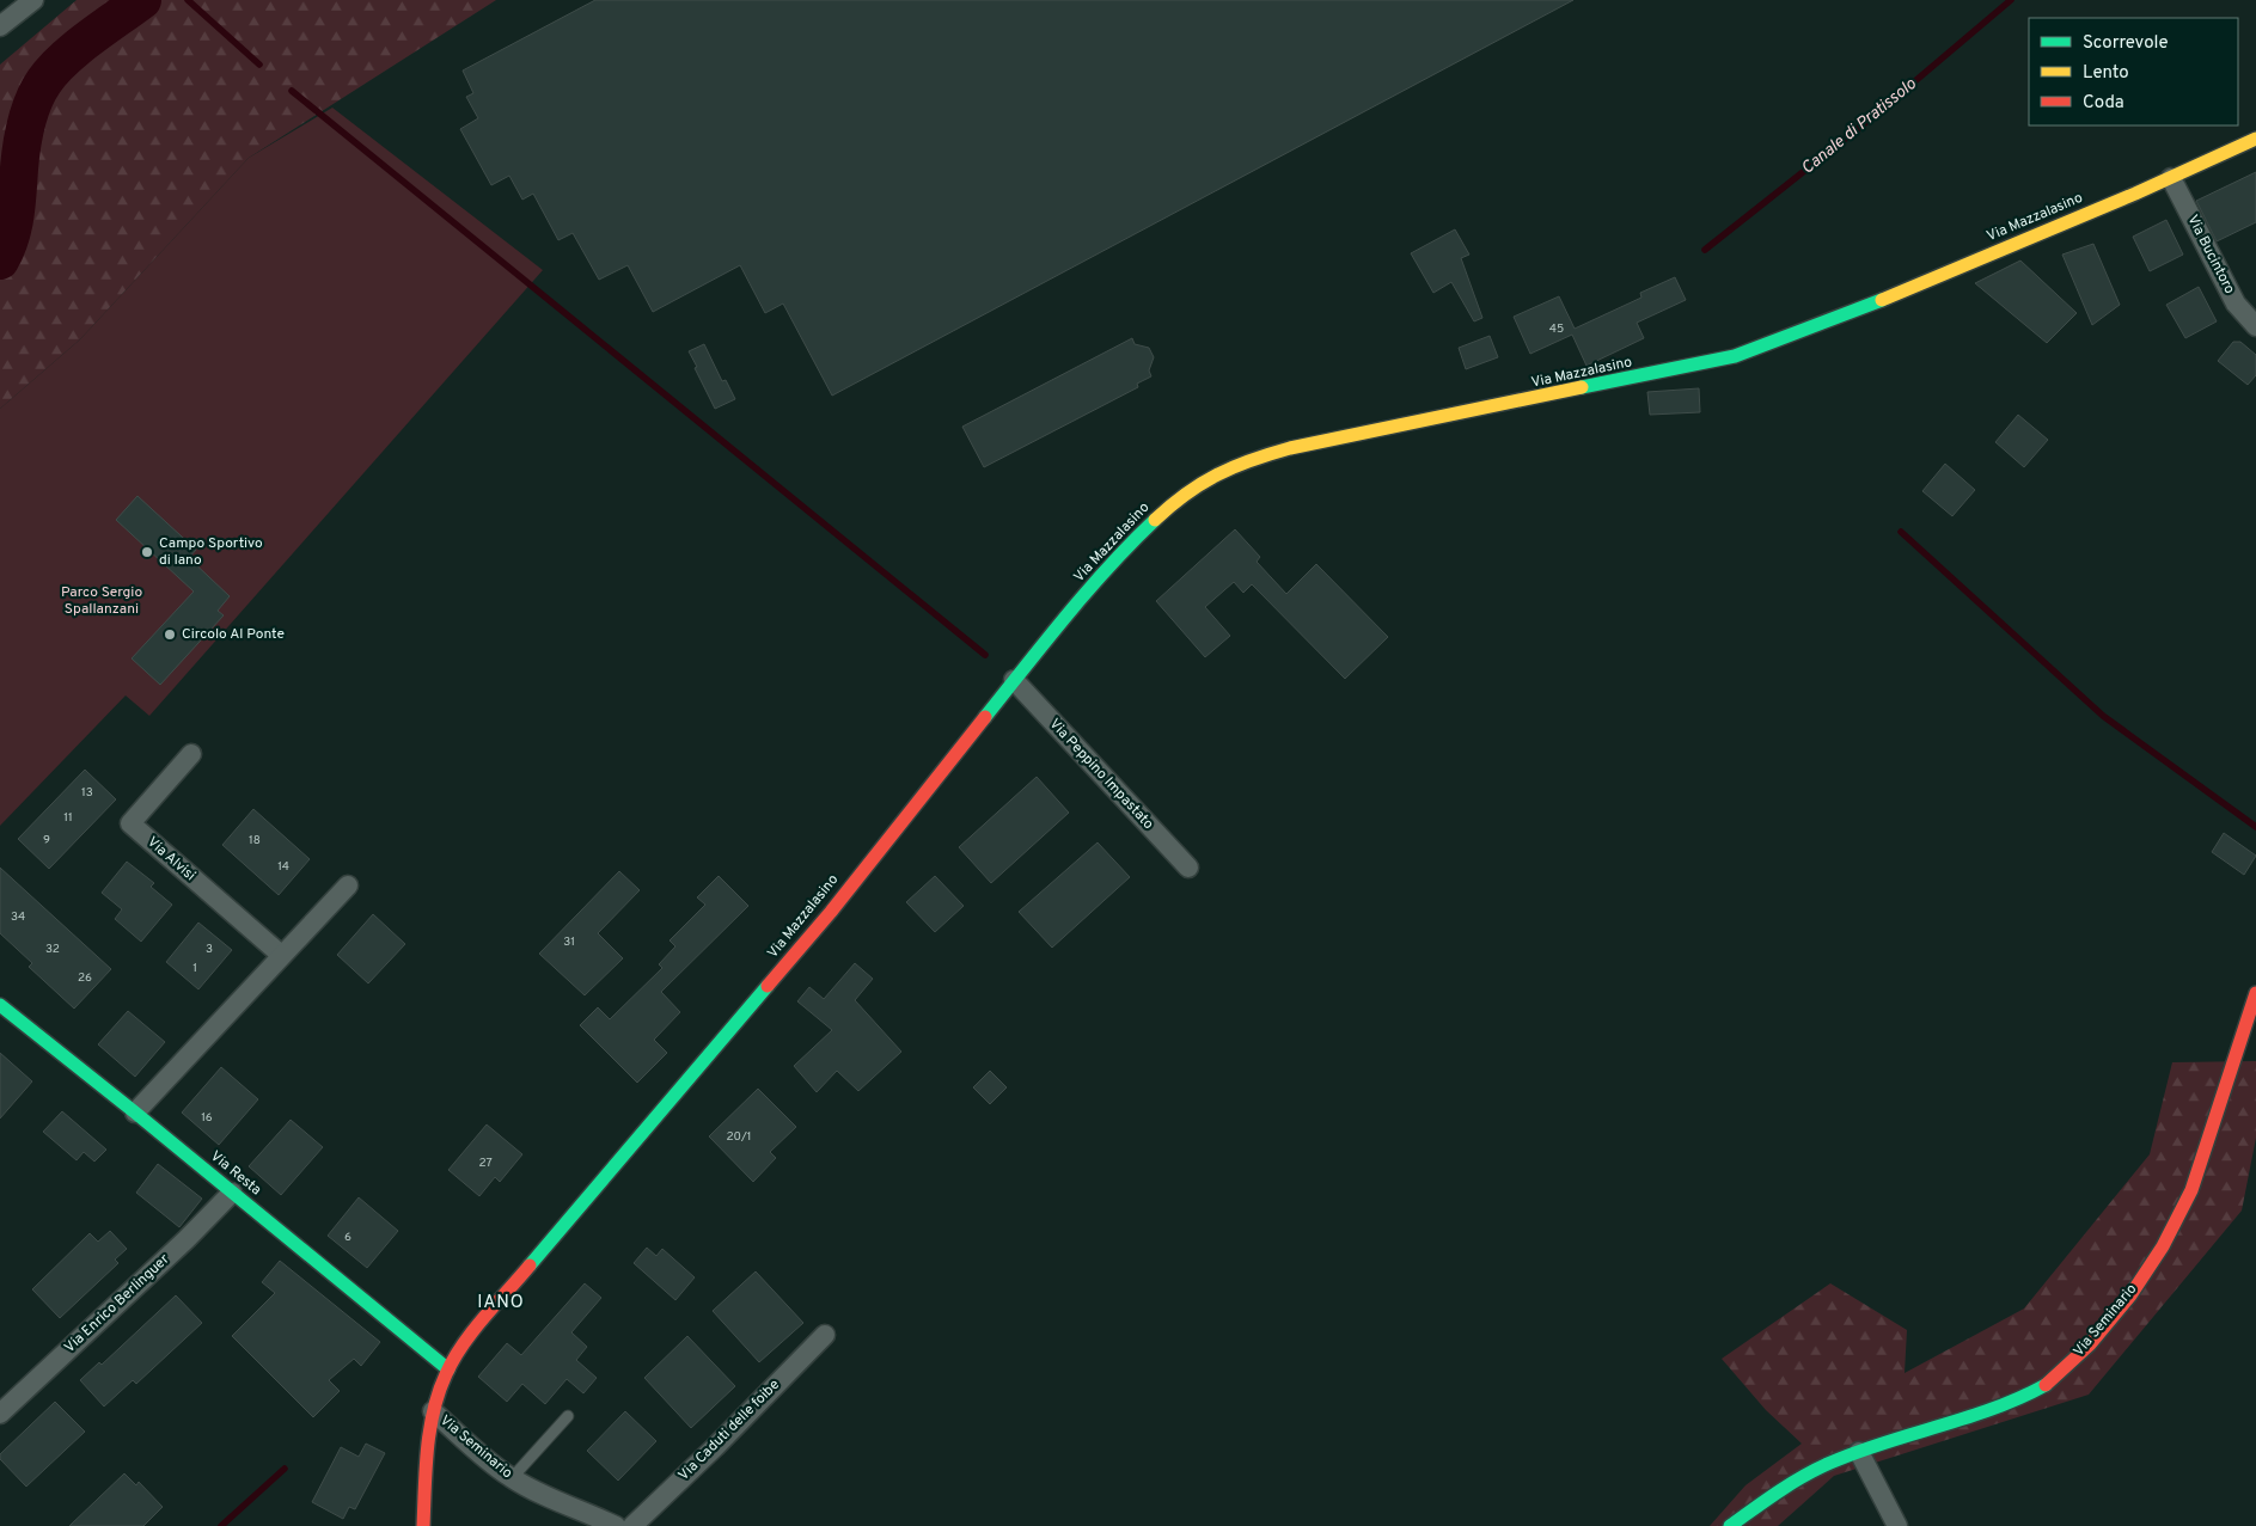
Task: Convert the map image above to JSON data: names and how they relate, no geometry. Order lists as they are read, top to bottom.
{
  "streets": {
    "main road": ["Via Mazzalasino", "Via Resta", "Via Seminario"],
    "street": [
      "Via Bucintoro",
      "Via Peppino Impastato",
      "Via Alvisi",
      "Via Enrico Berlinguer",
      "Via Caduti delle foibe"
    ]
  },
  "crossings": [
    ["Via Mazzalasino", "Via Bucintoro"],
    ["Via Mazzalasino", "Via Peppino Impastato"],
    ["Via Mazzalasino", "Via Resta"],
    ["Via Mazzalasino", "Via Seminario"],
    ["Via Resta", "Via Enrico Berlinguer"]
  ],
  "districts": ["IANO"],
  "water": ["Canale di Pratissolo"],
  "parks": ["Parco Sergio Spallanzani"],
  "places": ["Campo Sportivo di Iano", "Circolo Al Ponte"],
  "house_numbers": [
    "45",
    "13",
    "11",
    "9",
    "18",
    "14",
    "34",
    "31",
    "32",
    "3",
    "1",
    "26",
    "16",
    "20/1",
    "27",
    "6"
  ],
  "legend": ["Scorrevole", "Lento", "Coda"]
}
